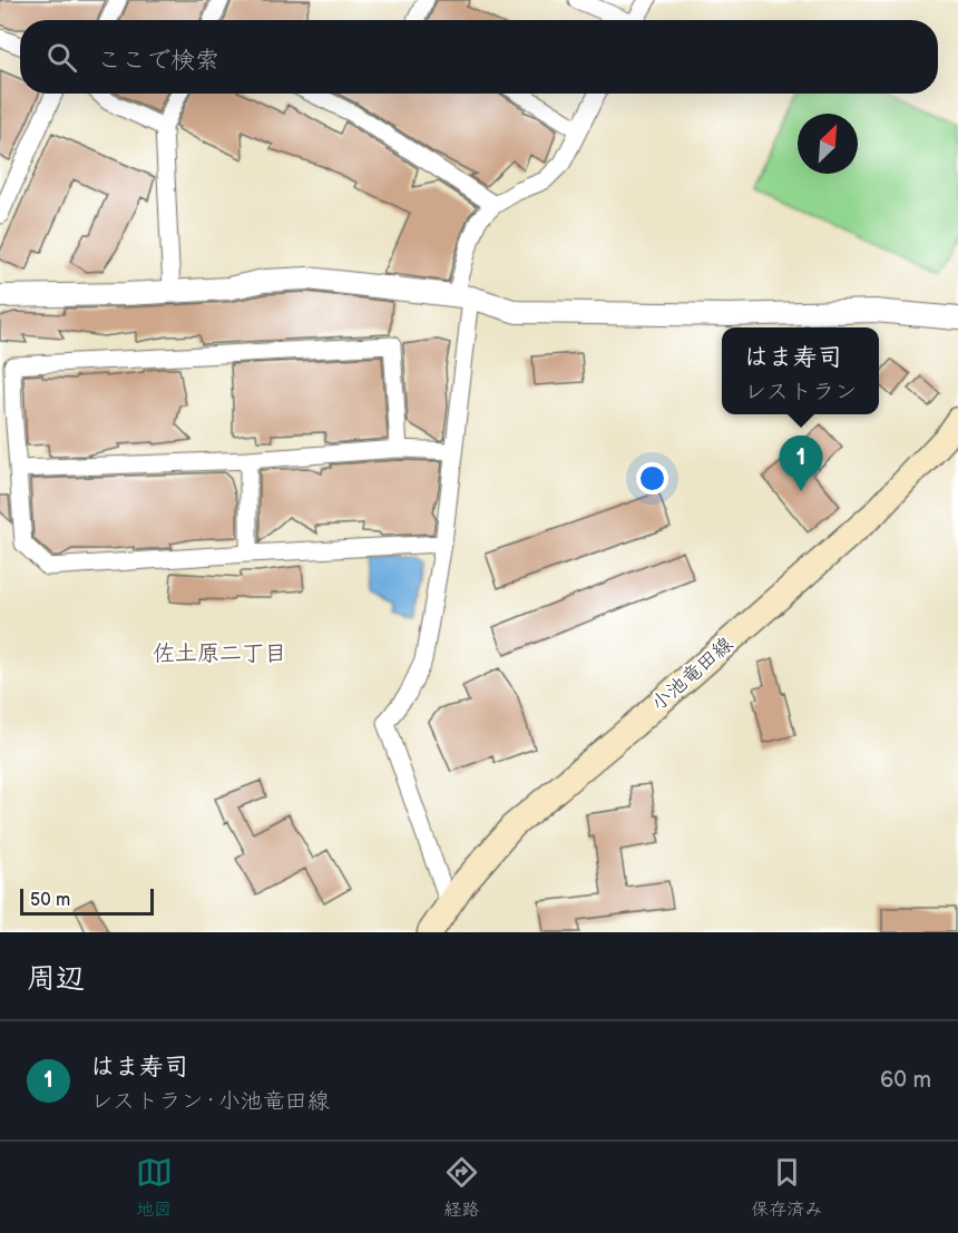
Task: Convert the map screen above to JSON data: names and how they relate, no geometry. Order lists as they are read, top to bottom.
{
  "streets": {
    "main road": ["小池竜田線"]
  },
  "districts": ["佐土原二丁目"],
  "scale_bar": "50 m",
  "north": "top right",
  "page": {
    "search": "ここで検索",
    "popup": ["はま寿司", "レストラン"],
    "pins": "1",
    "scale": "50 m",
    "heading": "周辺",
    "list": [
      {
        "mark": "1",
        "name": "はま寿司",
        "note": "レストラン · 小池竜田線",
        "value": "60 m"
      }
    ],
    "nav": ["地図", "経路", "保存済み"]
  }
}
